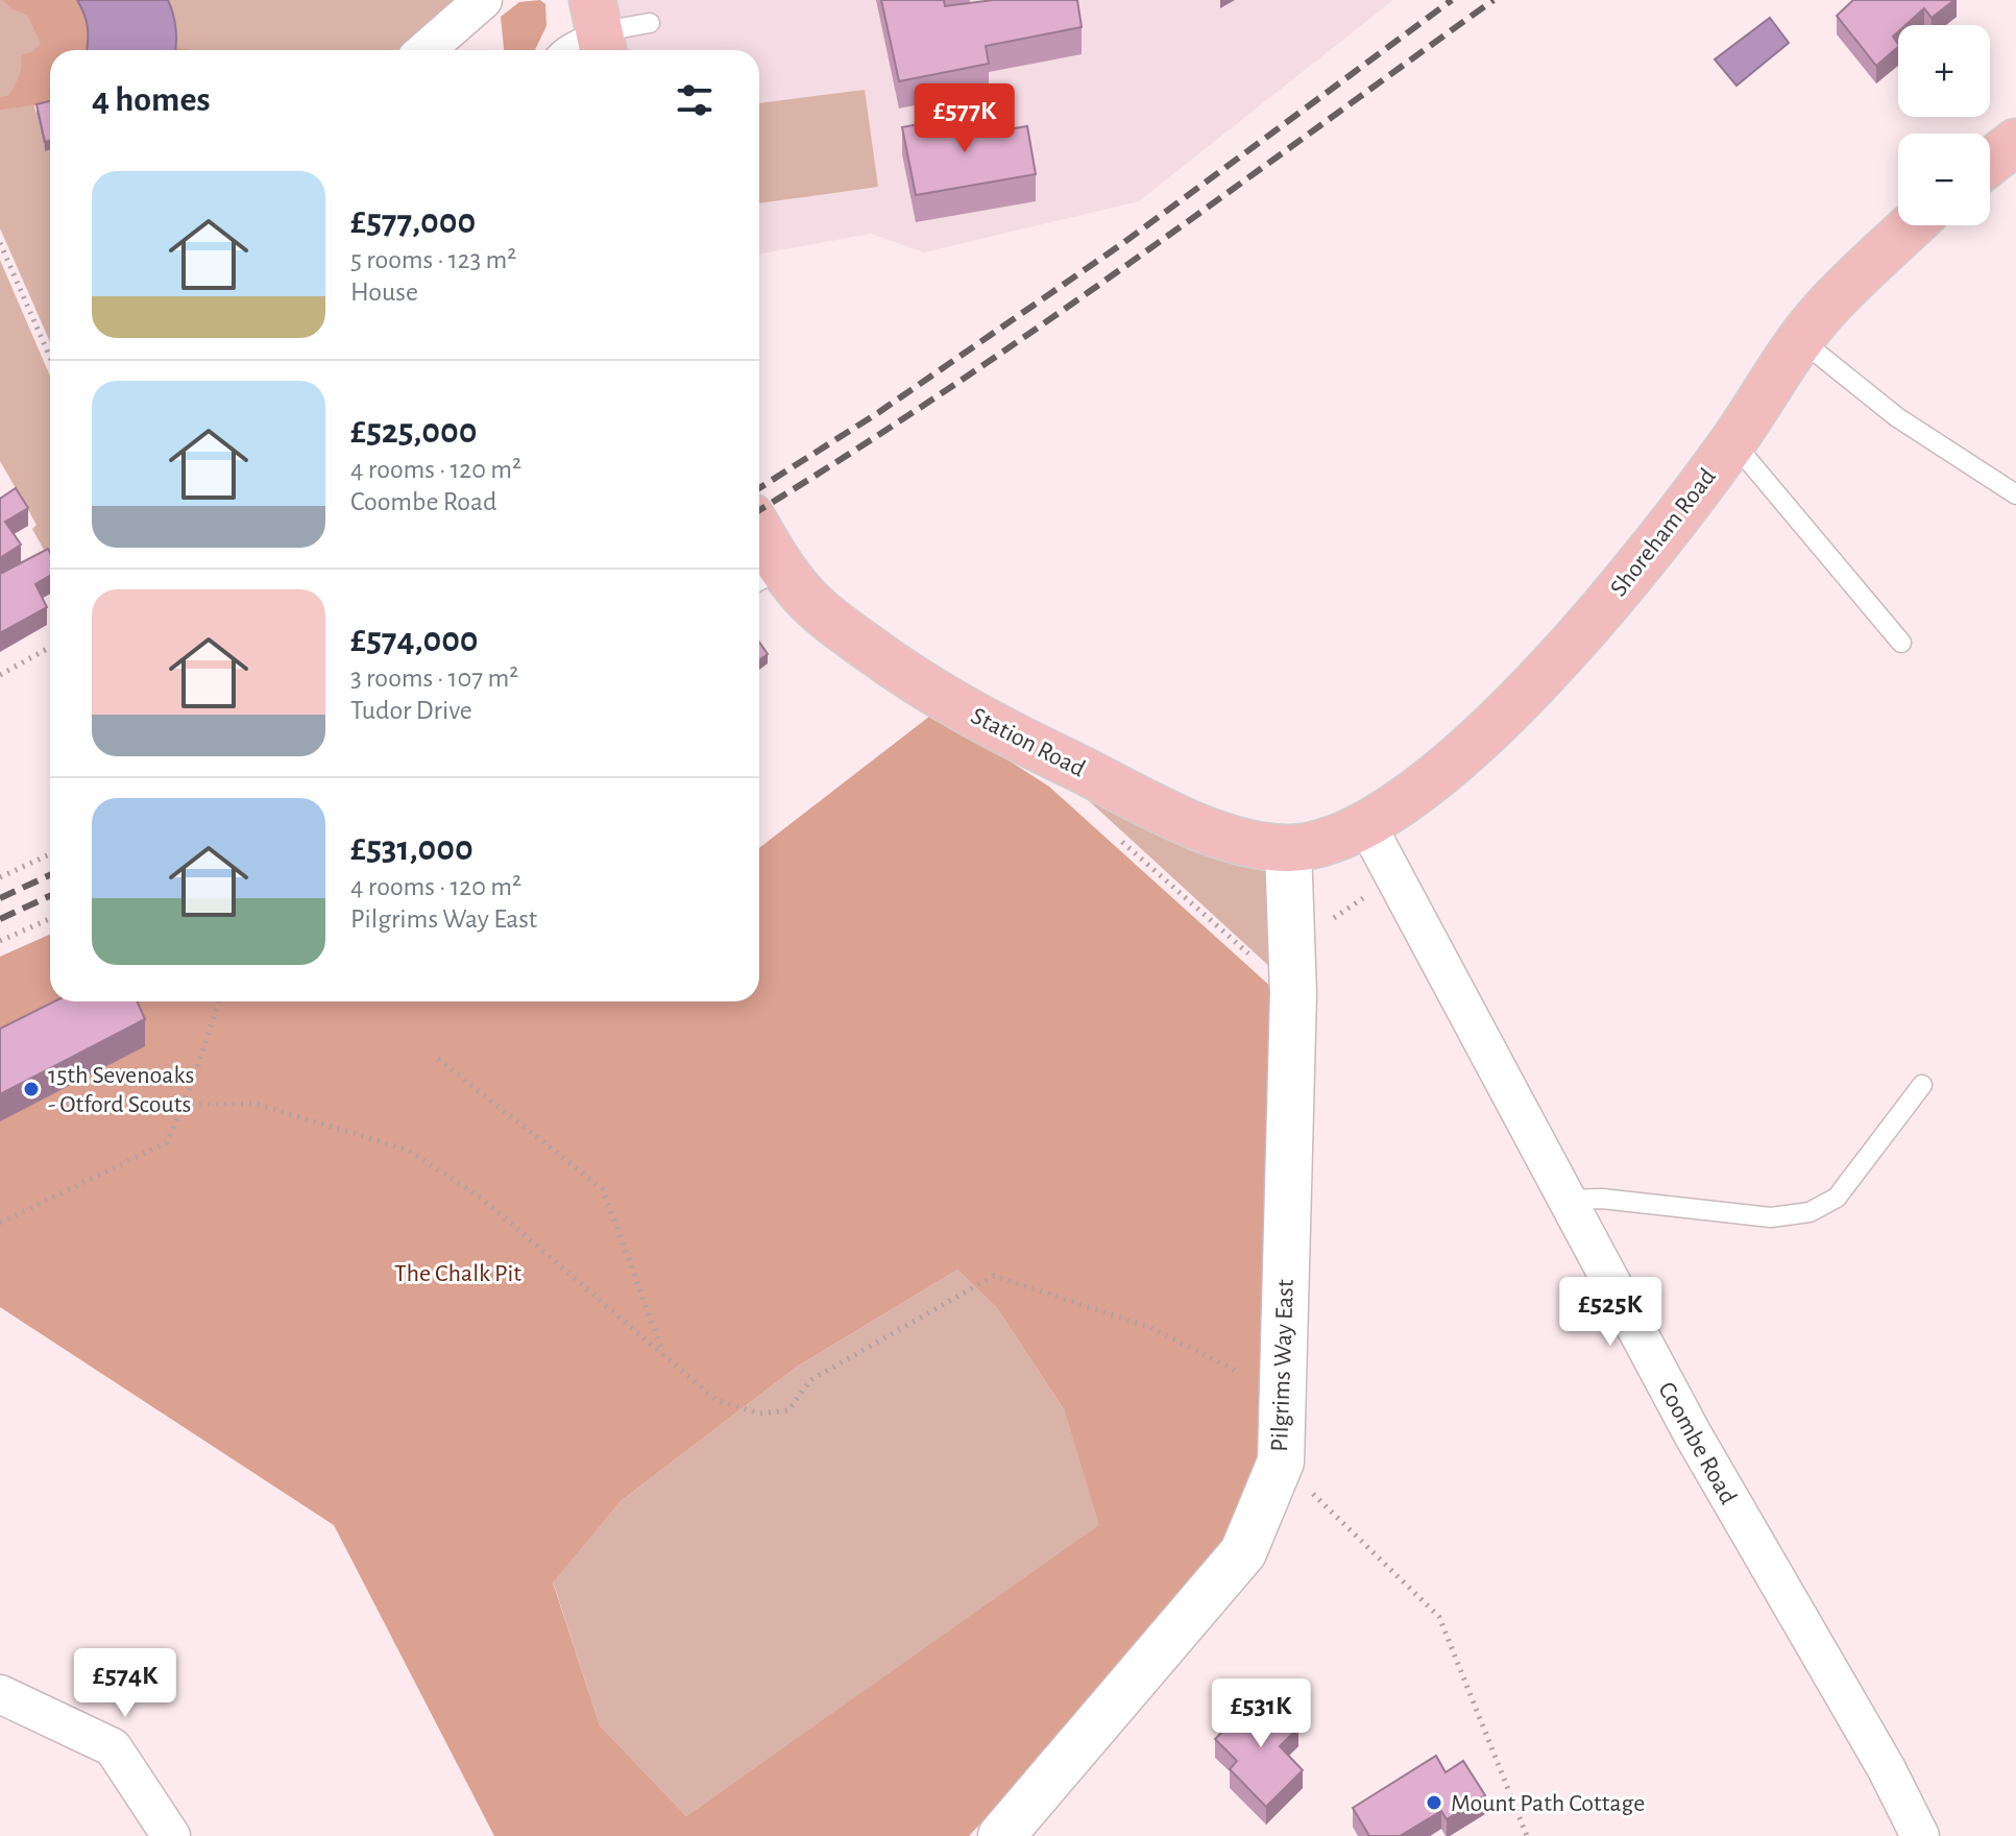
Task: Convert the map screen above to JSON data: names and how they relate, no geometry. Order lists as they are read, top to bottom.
{
  "streets": {
    "main road": ["Shoreham Road", "Station Road"],
    "street": ["Pilgrims Way East", "Coombe Road"]
  },
  "crossings": [
    ["Shoreham Road", "Station Road"],
    ["Shoreham Road", "Coombe Road"],
    ["Station Road", "Pilgrims Way East"],
    ["Station Road", "Coombe Road"]
  ],
  "parks": ["The Chalk Pit"],
  "places": ["15th Sevenoaks - Otford Scouts", "Mount Path Cottage"],
  "page": {
    "map_buttons": ["+", "−"],
    "heading": "4 homes",
    "price": [
      "£577K",
      "£525K",
      "£574K",
      "£531K"
    ],
    "list": [
      {
        "name": "£577,000",
        "note": "5 rooms · 123 m² · House"
      },
      {
        "name": "£525,000",
        "note": "4 rooms · 120 m² · Coombe Road"
      },
      {
        "name": "£574,000",
        "note": "3 rooms · 107 m² · Tudor Drive"
      },
      {
        "name": "£531,000",
        "note": "4 rooms · 120 m² · Pilgrims Way East"
      }
    ]
  }
}
